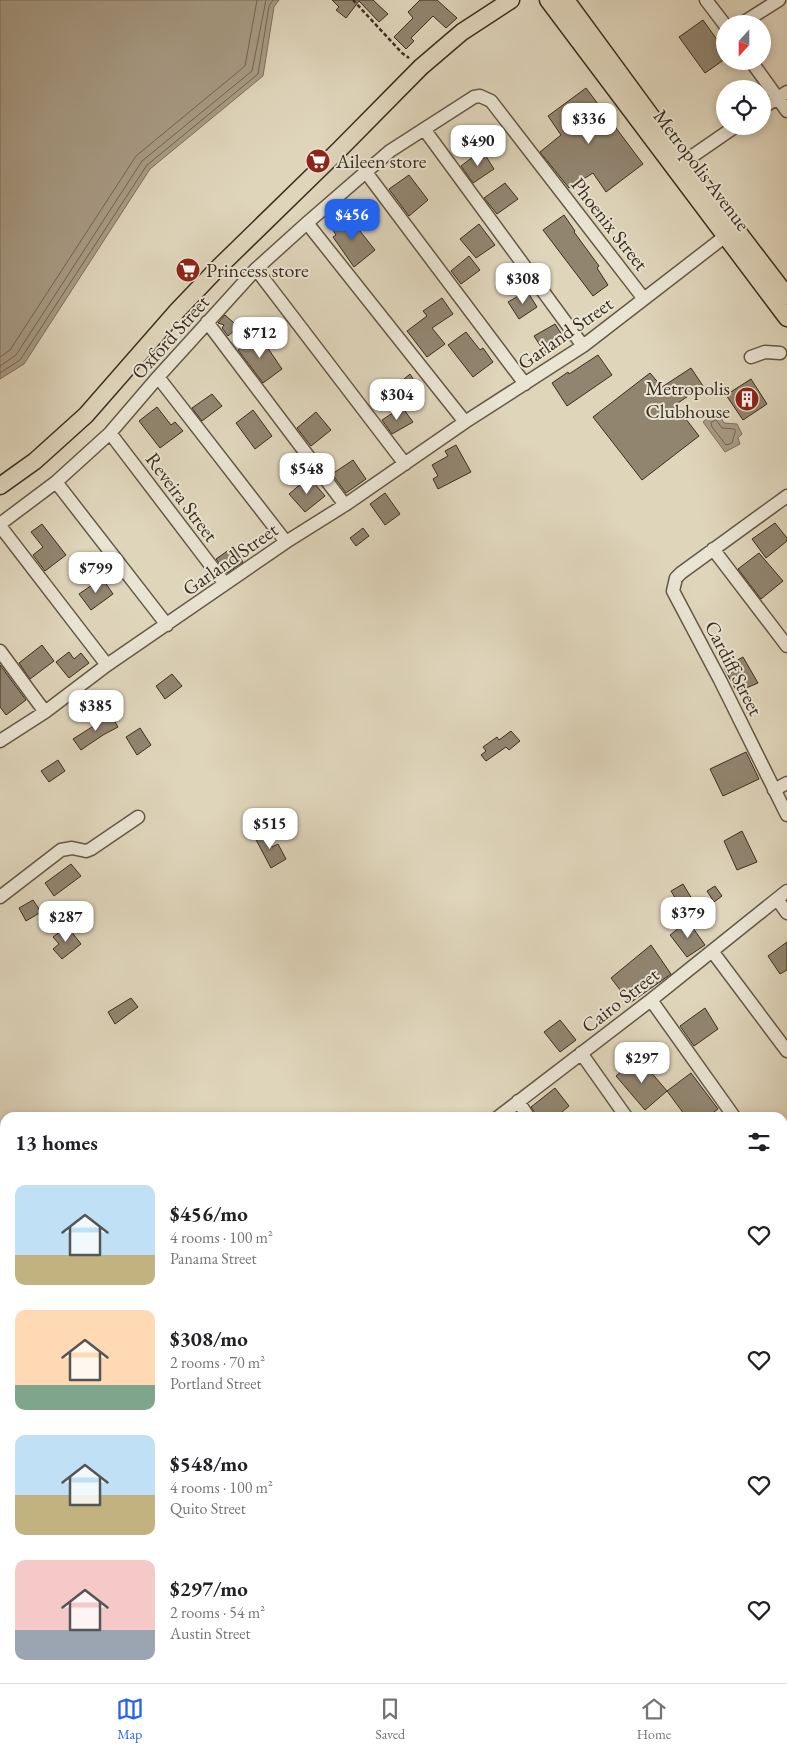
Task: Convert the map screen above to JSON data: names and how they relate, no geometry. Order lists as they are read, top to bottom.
{
  "streets": {
    "main road": ["Metropolis Avenue"],
    "street": [
      "Phoenix Street",
      "Garland Street",
      "Oxford Street",
      "Reveira Street",
      "Cardiff Street",
      "Cairo Street"
    ]
  },
  "crossings": [
    ["Metropolis Avenue", "Garland Street"],
    ["Phoenix Street", "Garland Street"],
    ["Phoenix Street", "Oxford Street"],
    ["Garland Street", "Reveira Street"],
    ["Oxford Street", "Reveira Street"]
  ],
  "places": {
    "supermarket": ["Aileen store", "Princess store"],
    "building": ["Metropolis Clubhouse"]
  },
  "north": "bottom",
  "page": {
    "price": [
      "$336",
      "$490",
      "$456",
      "$308",
      "$712",
      "$304",
      "$548",
      "$799",
      "$385",
      "$515",
      "$379",
      "$287",
      "$297"
    ],
    "heading": "13 homes",
    "list": [
      {
        "name": "$456/mo",
        "note": "4 rooms · 100 m² · Panama Street"
      },
      {
        "name": "$308/mo",
        "note": "2 rooms · 70 m² · Portland Street"
      },
      {
        "name": "$548/mo",
        "note": "4 rooms · 100 m² · Quito Street"
      },
      {
        "name": "$297/mo",
        "note": "2 rooms · 54 m² · Austin Street"
      }
    ],
    "tabs": ["Map", "Saved", "Home"]
  }
}
